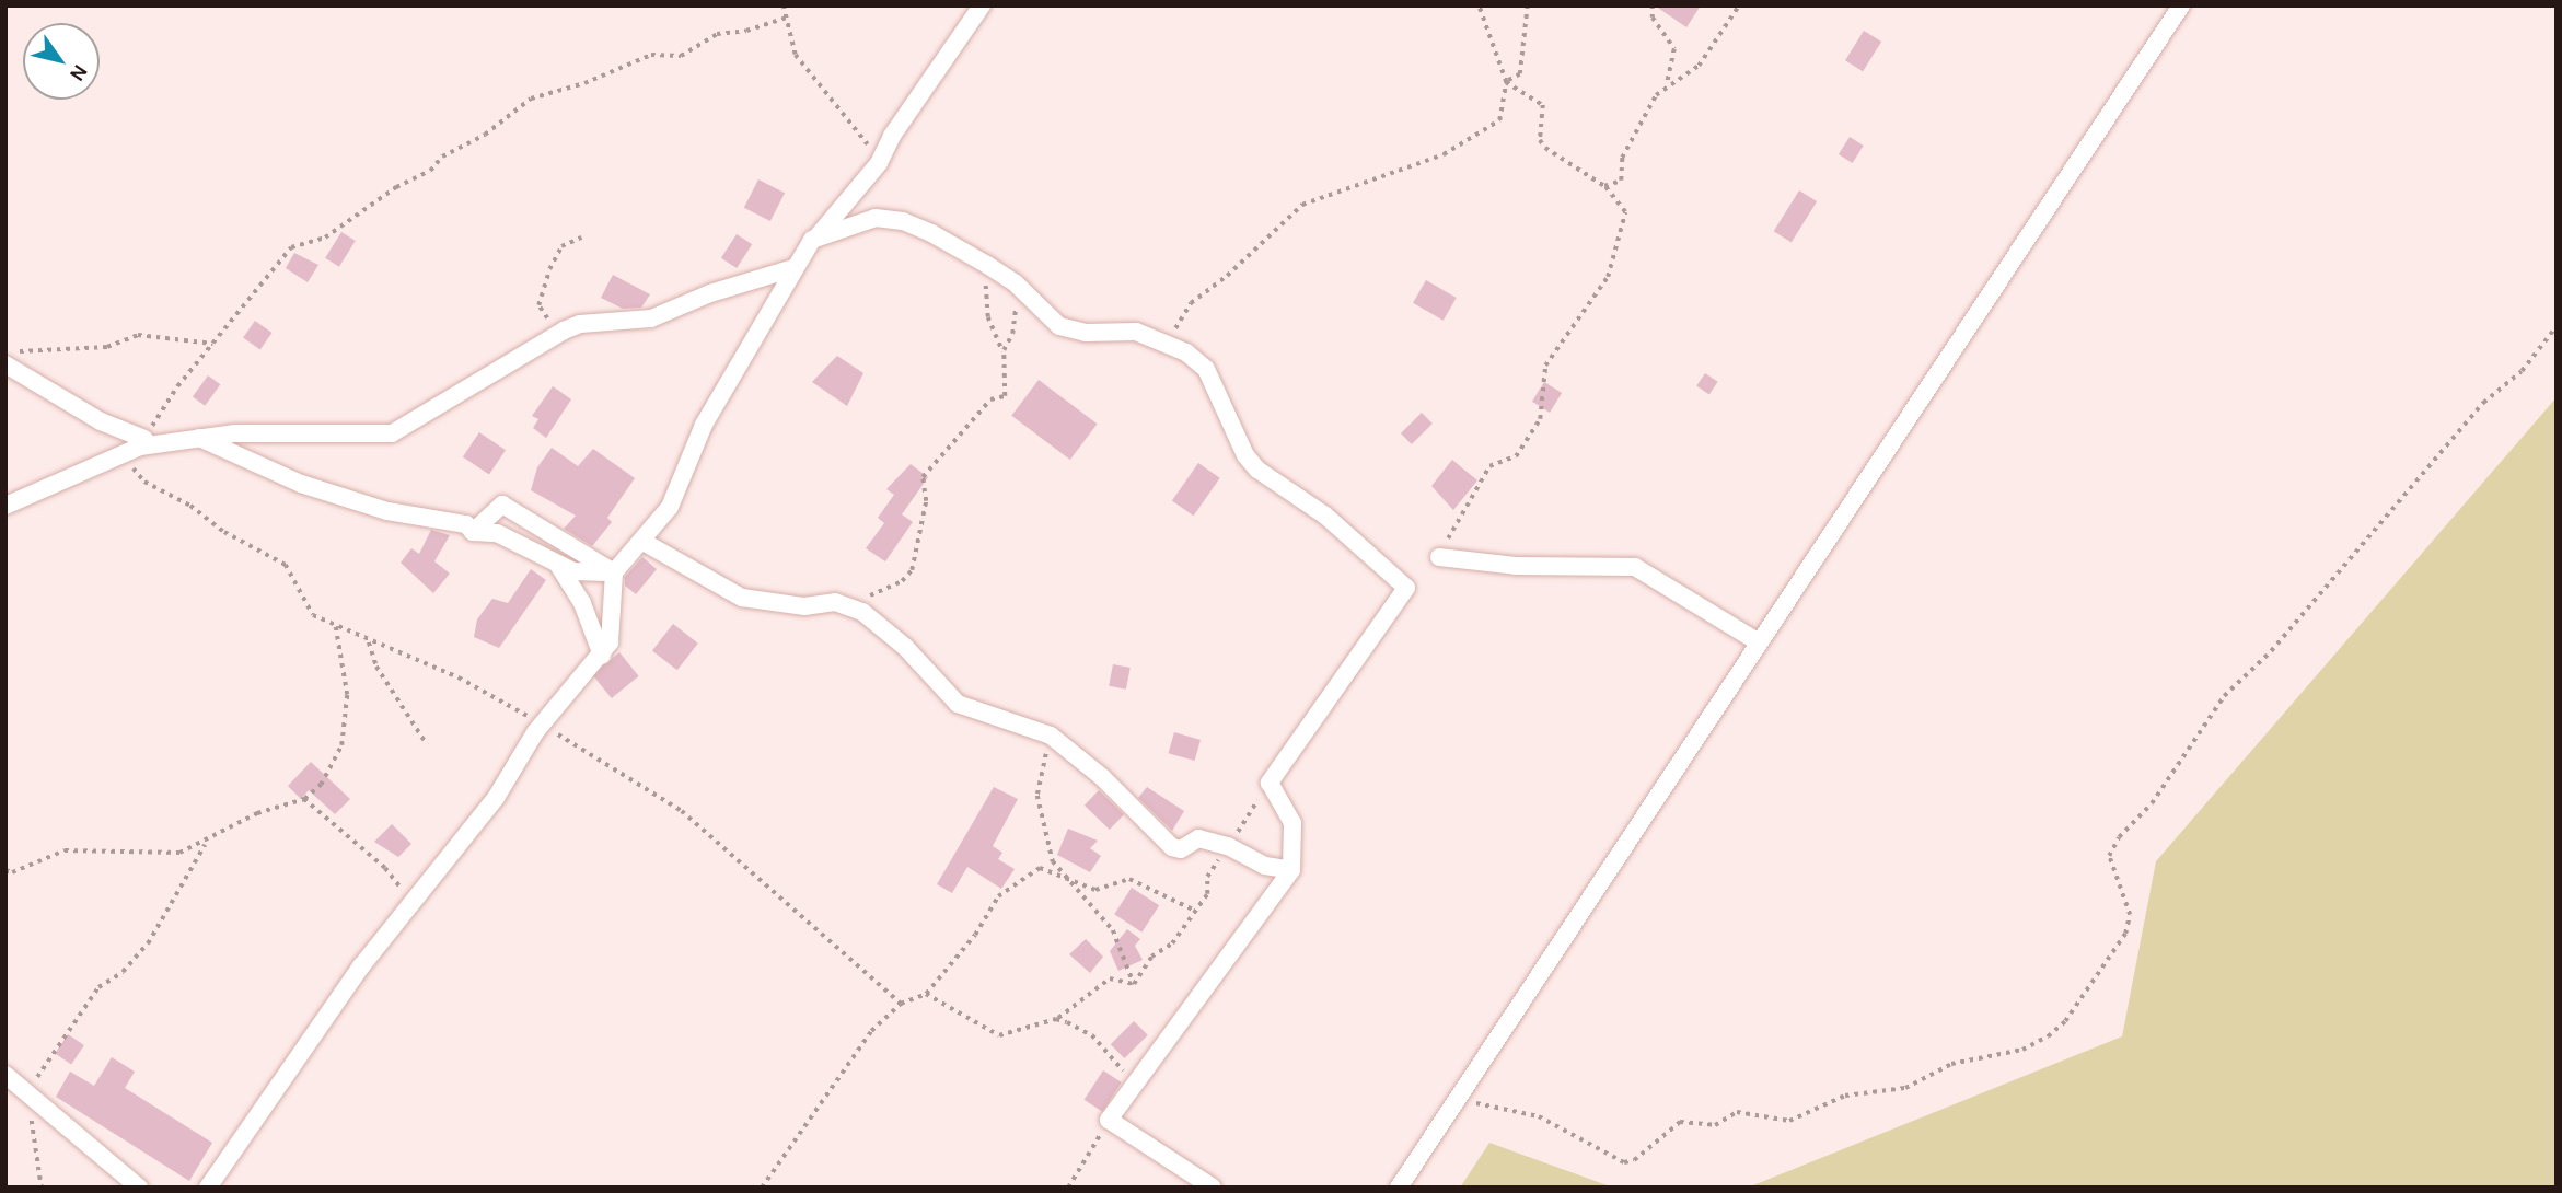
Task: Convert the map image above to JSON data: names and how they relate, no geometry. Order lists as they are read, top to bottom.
{
  "north": "bottom right"
}
